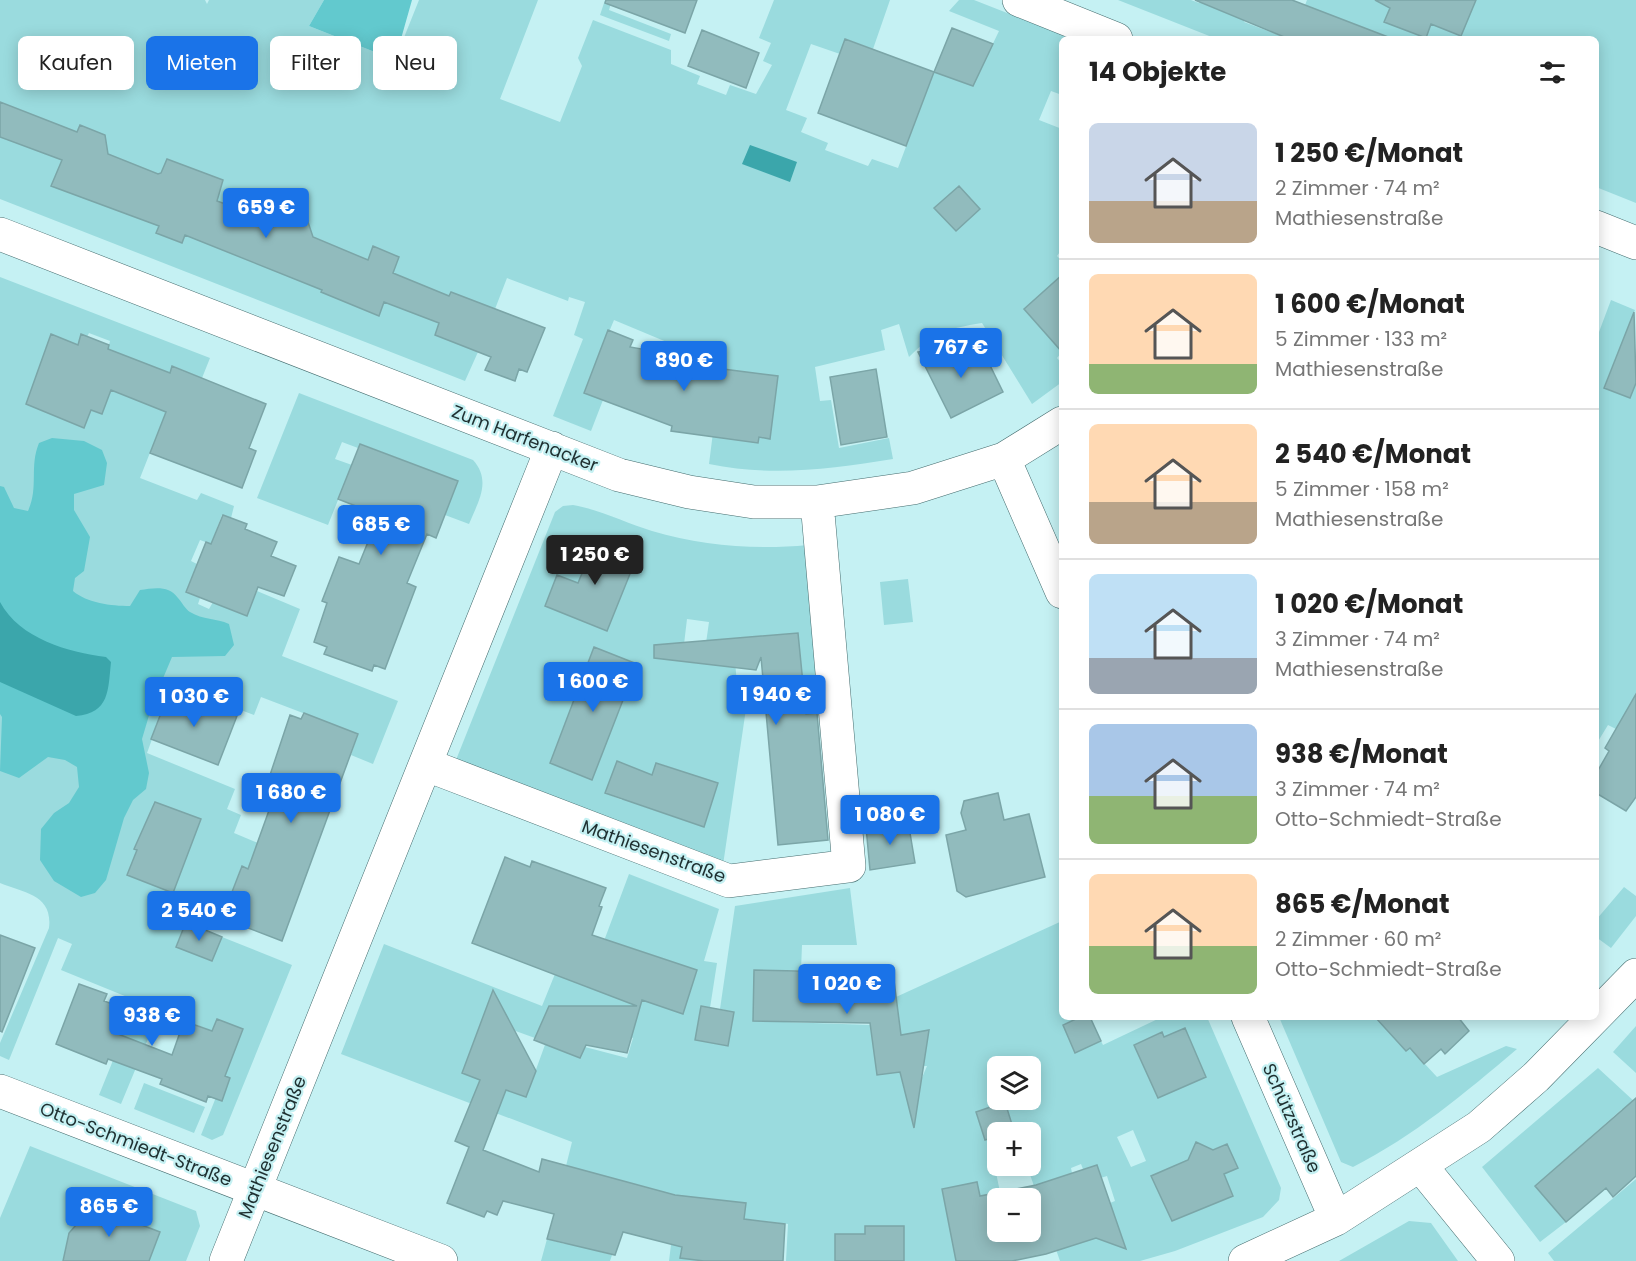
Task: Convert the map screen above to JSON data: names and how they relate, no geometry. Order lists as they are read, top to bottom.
{
  "streets": {
    "street": [
      "Zum Harfenacker",
      "Mathiesenstraße",
      "Schützstraße",
      "Otto-Schmiedt-Straße"
    ]
  },
  "crossings": [
    ["Zum Harfenacker", "Mathiesenstraße"],
    ["Mathiesenstraße", "Otto-Schmiedt-Straße"]
  ],
  "page": {
    "chip": [
      "Kaufen",
      "Mieten",
      "Filter",
      "Neu"
    ],
    "heading": "14 Objekte",
    "list": [
      {
        "name": "1 250 €/Monat",
        "note": "2 Zimmer · 74 m² · Mathiesenstraße"
      },
      {
        "name": "1 600 €/Monat",
        "note": "5 Zimmer · 133 m² · Mathiesenstraße"
      },
      {
        "name": "2 540 €/Monat",
        "note": "5 Zimmer · 158 m² · Mathiesenstraße"
      },
      {
        "name": "1 020 €/Monat",
        "note": "3 Zimmer · 74 m² · Mathiesenstraße"
      },
      {
        "name": "938 €/Monat",
        "note": "3 Zimmer · 74 m² · Otto-Schmiedt-Straße"
      },
      {
        "name": "865 €/Monat",
        "note": "2 Zimmer · 60 m² · Otto-Schmiedt-Straße"
      }
    ],
    "price": [
      "659 €",
      "767 €",
      "890 €",
      "685 €",
      "1 250 €",
      "1 600 €",
      "1 940 €",
      "1 030 €",
      "1 680 €",
      "1 080 €",
      "2 540 €",
      "1 020 €",
      "938 €",
      "865 €"
    ],
    "map_buttons": ["+", "−"]
  }
}
